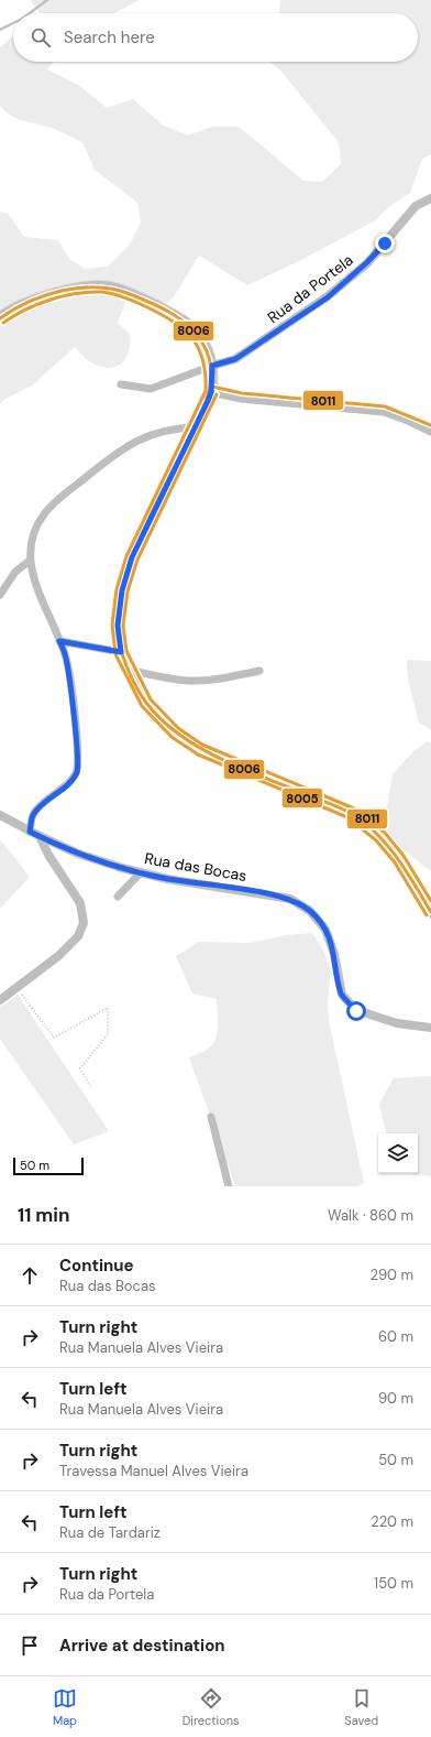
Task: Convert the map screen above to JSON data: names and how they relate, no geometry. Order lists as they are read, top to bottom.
{
  "streets": {
    "street": ["Rua da Portela", "Rua das Bocas"]
  },
  "lines": ["transit line 8006", "transit line 8005", "transit line 8011"],
  "scale_bar": "50 m",
  "page": {
    "search": "Search here",
    "scale": "50 m",
    "heading": ["11 min", "Walk · 860 m"],
    "list": [
      ["Continue", "Rua das Bocas", "290 m"],
      ["Turn right", "Rua Manuela Alves Vieira", "60 m"],
      ["Turn left", "Rua Manuela Alves Vieira", "90 m"],
      ["Turn right", "Travessa Manuel Alves Vieira", "50 m"],
      ["Turn left", "Rua de Tardariz", "220 m"],
      ["Turn right", "Rua da Portela", "150 m"],
      "Arrive at destination"
    ],
    "nav": ["Map", "Directions", "Saved"]
  }
}
